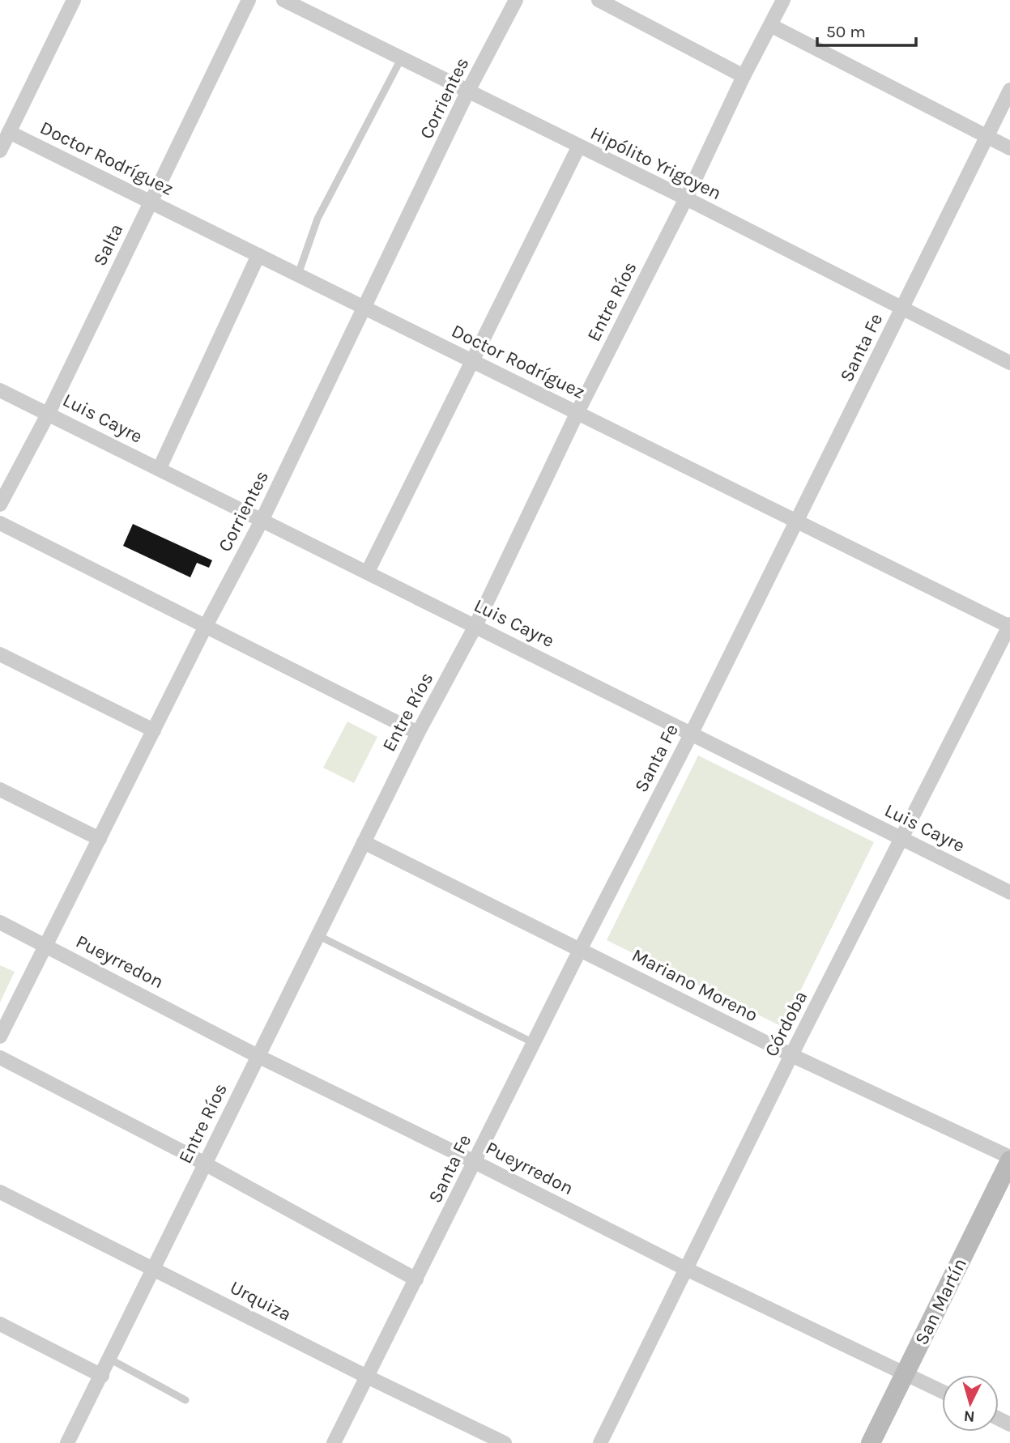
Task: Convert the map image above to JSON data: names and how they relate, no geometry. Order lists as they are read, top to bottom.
{
  "streets": {
    "street": [
      "Corrientes",
      "Doctor Rodríguez",
      "Hipólito Yrigoyen",
      "Salta",
      "Entre Ríos",
      "Santa Fe",
      "Luis Cayre",
      "Pueyrredon",
      "Mariano Moreno",
      "Córdoba",
      "Urquiza",
      "San Martín"
    ]
  },
  "crossings": [
    ["Corrientes", "Doctor Rodríguez"],
    ["Corrientes", "Hipólito Yrigoyen"],
    ["Corrientes", "Luis Cayre"],
    ["Corrientes", "Pueyrredon"],
    ["Doctor Rodríguez", "Salta"],
    ["Doctor Rodríguez", "Entre Ríos"],
    ["Doctor Rodríguez", "Santa Fe"],
    ["Doctor Rodríguez", "Córdoba"],
    ["Hipólito Yrigoyen", "Entre Ríos"],
    ["Hipólito Yrigoyen", "Santa Fe"],
    ["Salta", "Luis Cayre"],
    ["Entre Ríos", "Luis Cayre"],
    ["Entre Ríos", "Pueyrredon"],
    ["Entre Ríos", "Mariano Moreno"],
    ["Entre Ríos", "Urquiza"],
    ["Santa Fe", "Luis Cayre"],
    ["Santa Fe", "Pueyrredon"],
    ["Santa Fe", "Mariano Moreno"],
    ["Santa Fe", "Urquiza"],
    ["Luis Cayre", "Córdoba"],
    ["Pueyrredon", "Córdoba"],
    ["Pueyrredon", "San Martín"],
    ["Mariano Moreno", "Córdoba"],
    ["Mariano Moreno", "San Martín"]
  ],
  "scale_bar": "50 m",
  "north": "bottom"
}
